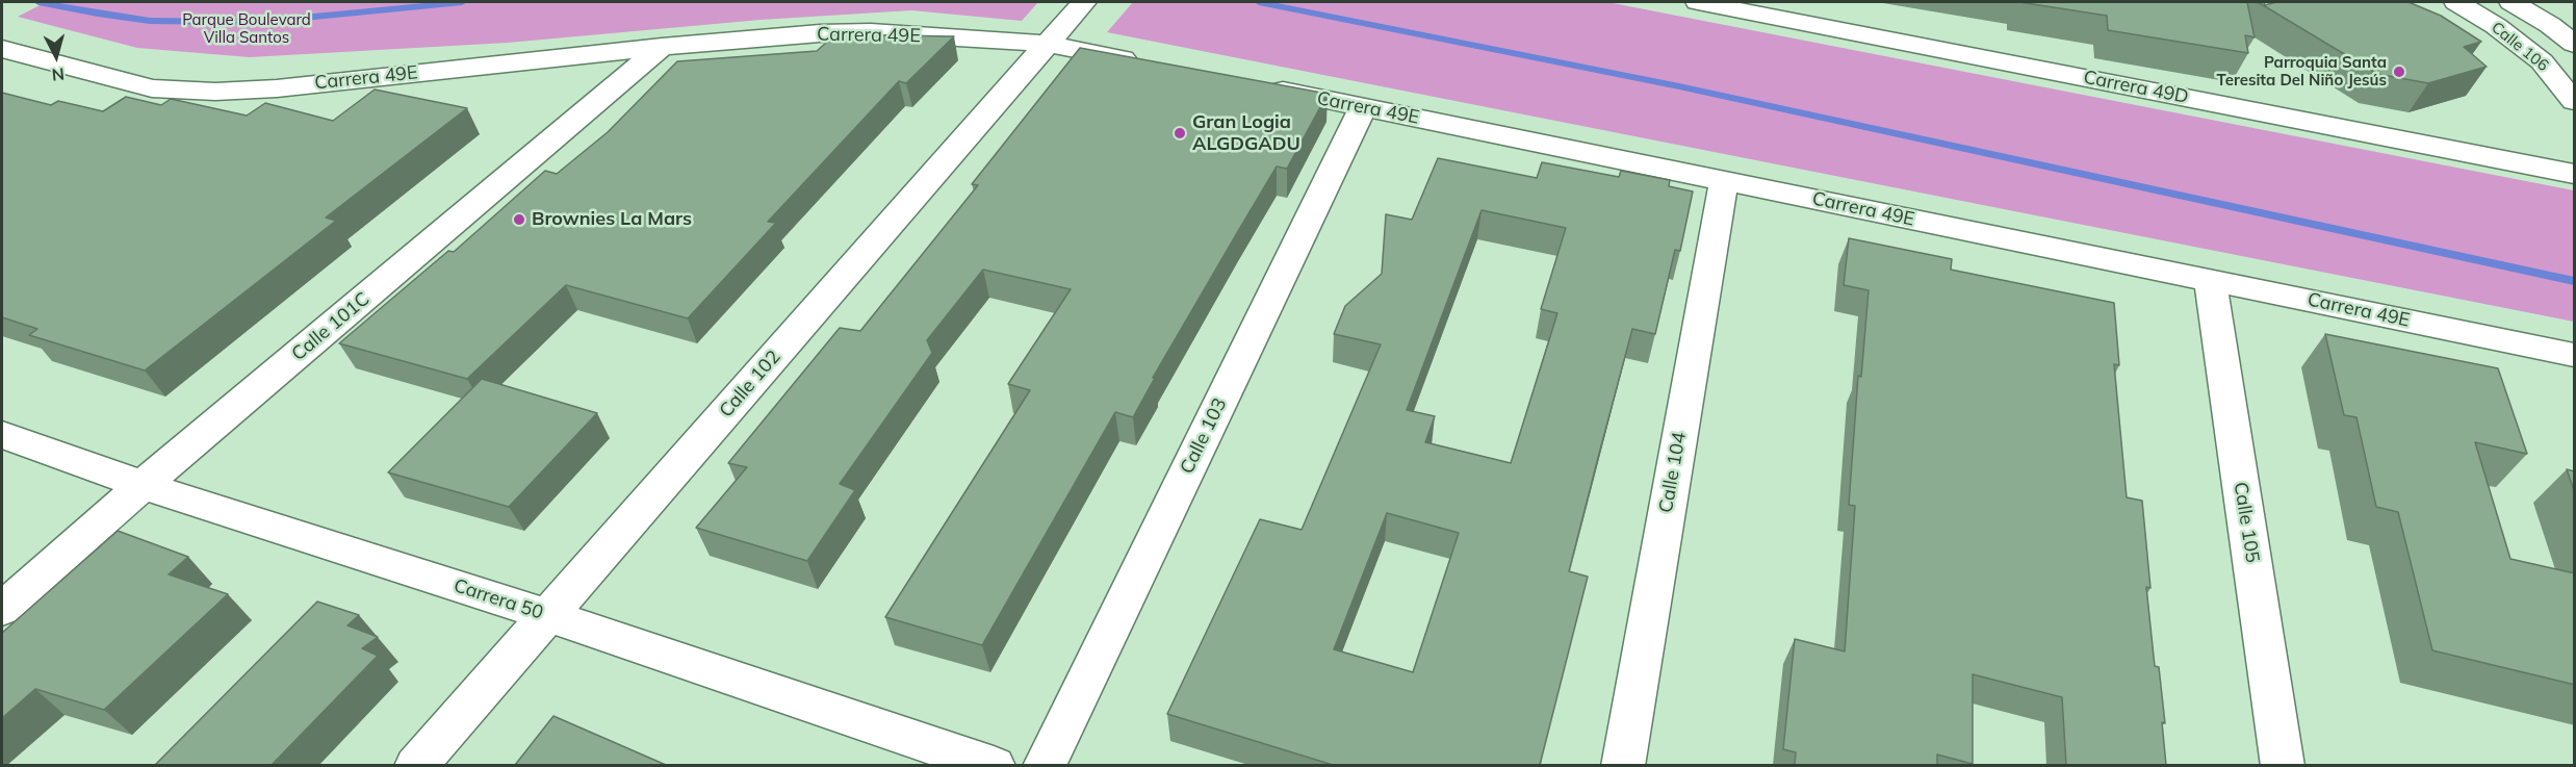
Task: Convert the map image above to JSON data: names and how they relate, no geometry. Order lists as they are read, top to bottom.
{
  "streets": {
    "street": [
      "Carrera 49E",
      "Calle 106",
      "Carrera 49D",
      "Calle 101C",
      "Calle 102",
      "Calle 103",
      "Calle 104",
      "Calle 105",
      "Carrera 50"
    ]
  },
  "crossings": [
    ["Carrera 49E", "Calle 101C"],
    ["Carrera 49E", "Calle 102"],
    ["Carrera 49E", "Calle 103"],
    ["Carrera 49E", "Calle 104"],
    ["Carrera 49E", "Calle 105"],
    ["Calle 101C", "Carrera 50"],
    ["Calle 102", "Carrera 50"]
  ],
  "parks": ["Parque Boulevard Villa Santos"],
  "places": ["Parroquia Santa Teresita Del Niño Jesús", "Gran Logia ALGDGADU", "Brownies La Mars"],
  "north": "bottom"
}
